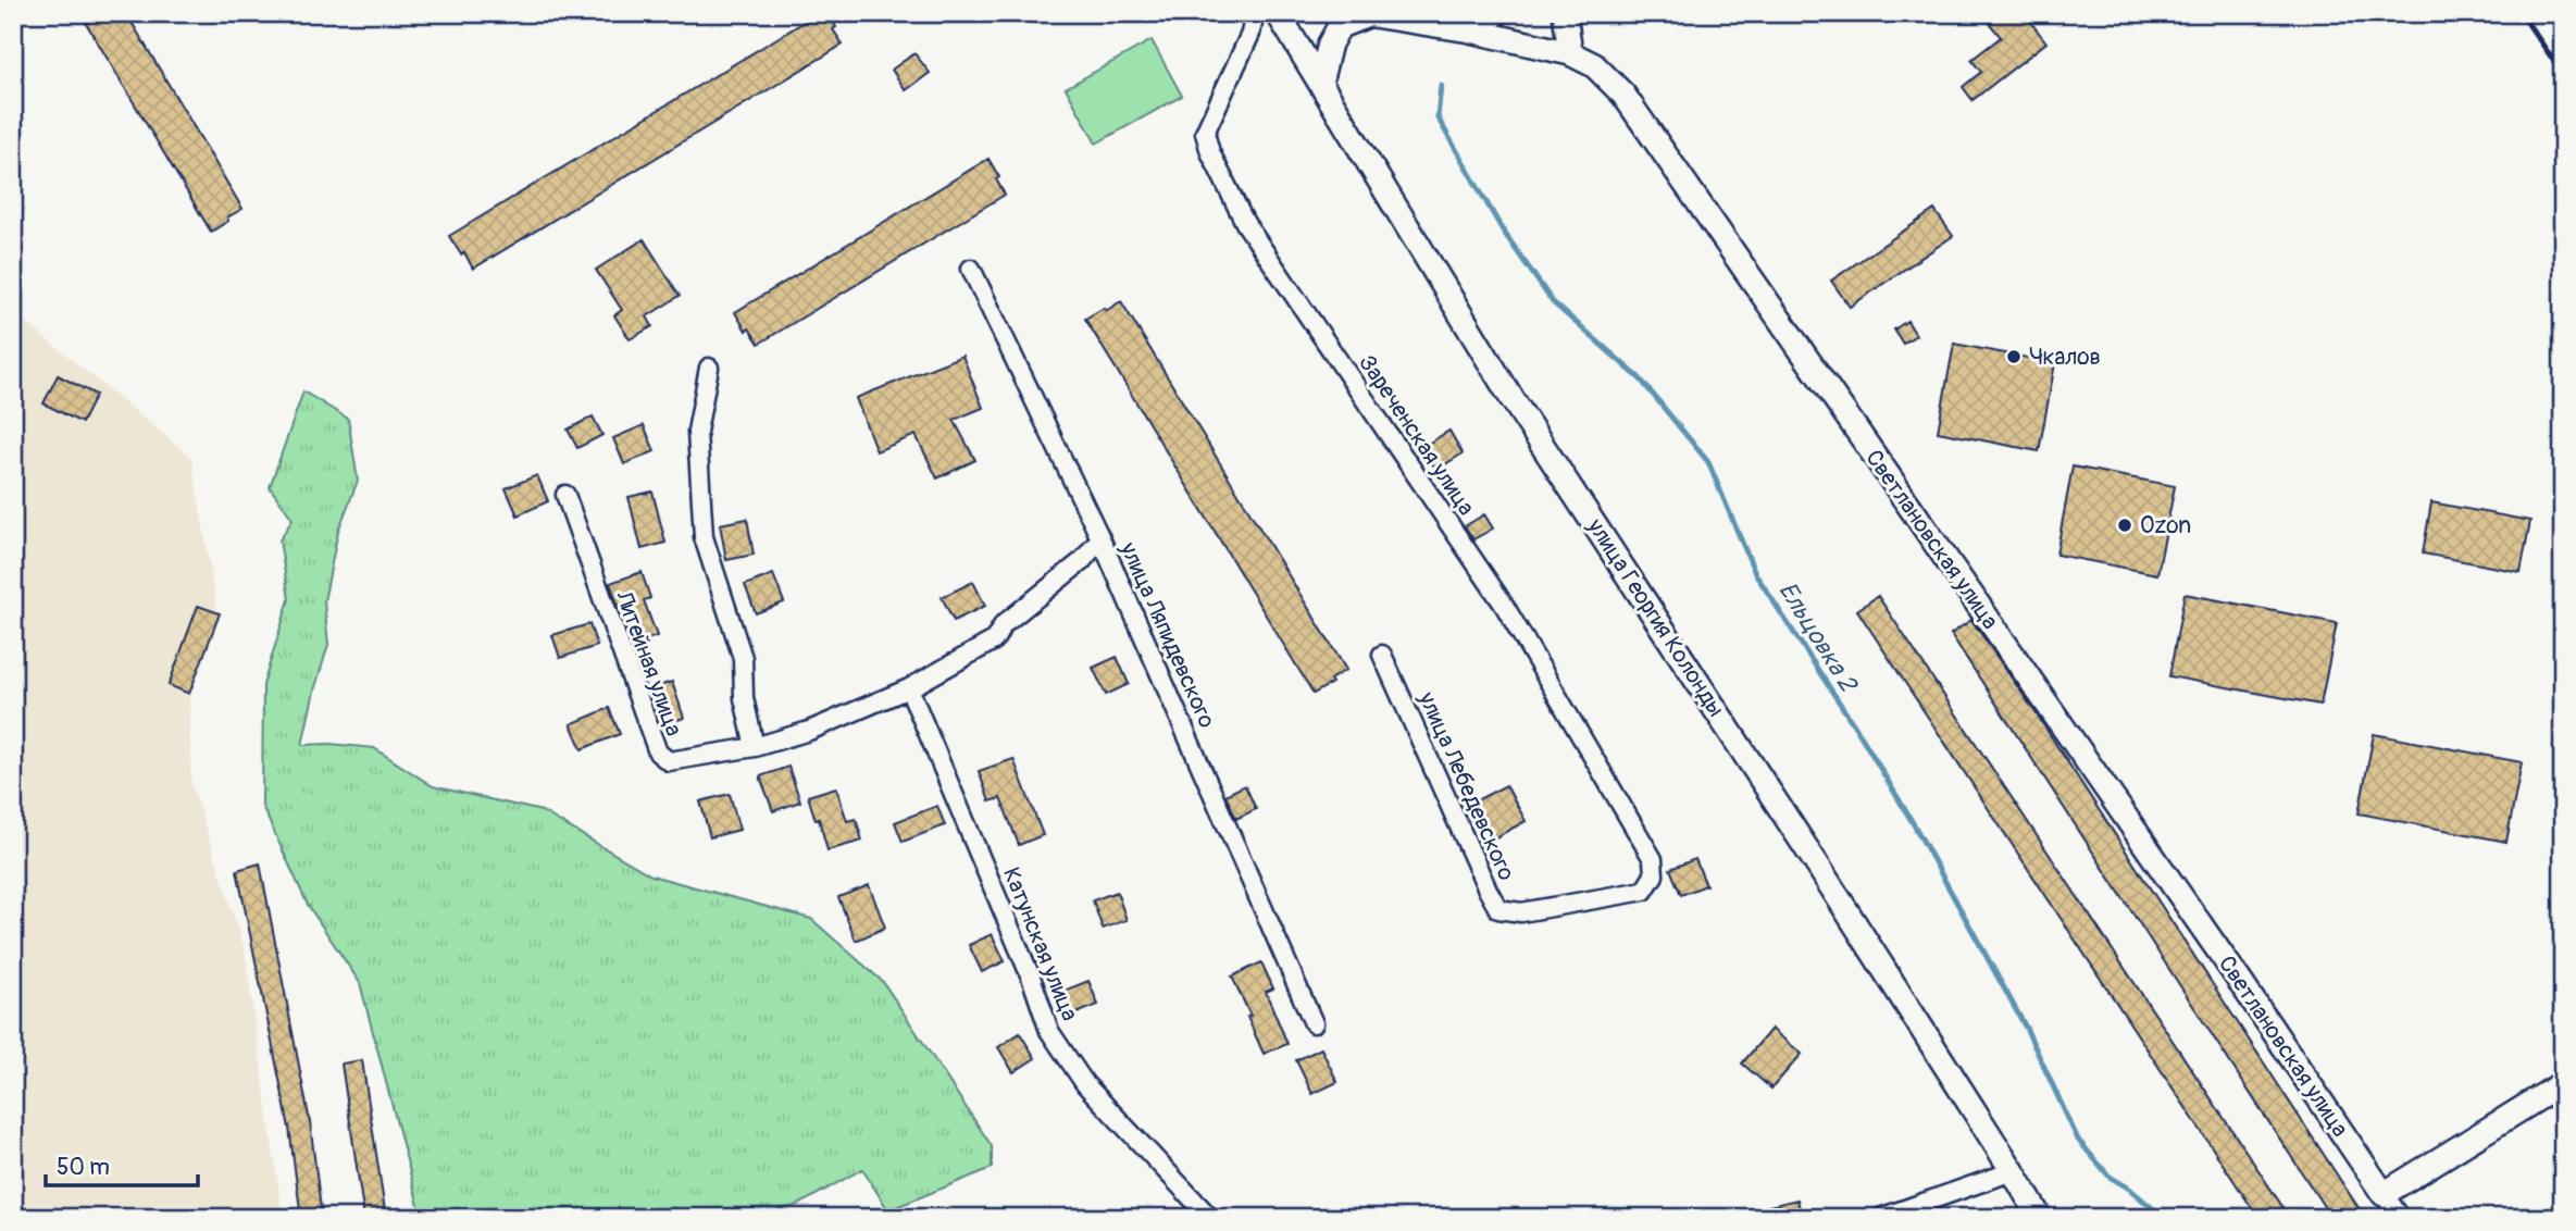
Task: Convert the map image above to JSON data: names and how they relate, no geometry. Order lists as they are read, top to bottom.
{
  "streets": {
    "street": [
      "Зареченская улица",
      "Светлановская улица",
      "улица Георгия Колонды",
      "улица Ляпидевского",
      "Литейная улица",
      "улица Лебедевского",
      "Катунская улица"
    ]
  },
  "crossings": [
    ["Зареченская улица", "улица Лебедевского"],
    ["улица Ляпидевского", "Литейная улица"],
    ["Литейная улица", "Катунская улица"]
  ],
  "water": ["Ельцовка 2"],
  "places": ["Чкалов", "Ozon"],
  "scale_bar": "50 m"
}
